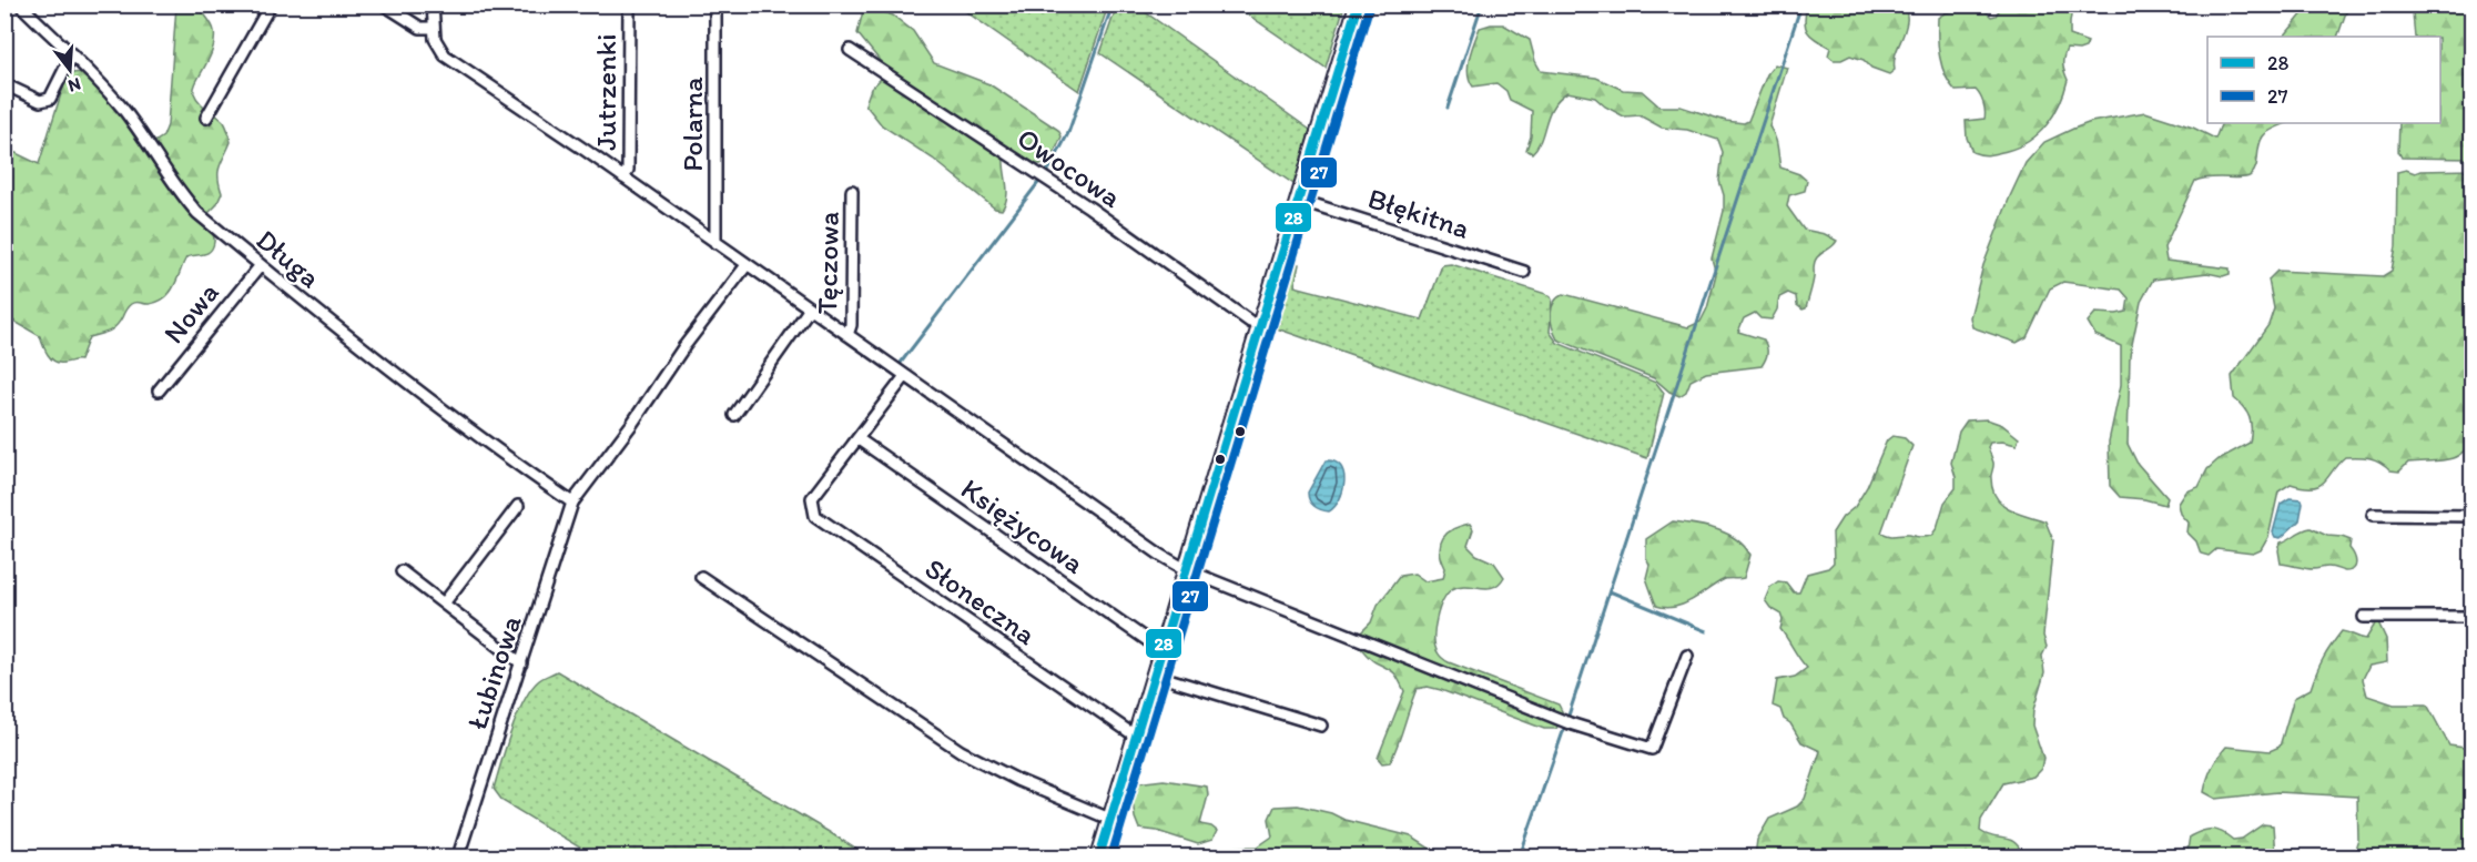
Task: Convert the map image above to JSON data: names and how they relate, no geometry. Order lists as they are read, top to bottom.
{
  "streets": {
    "street": [
      "Jutrzenki",
      "Polarna",
      "Owocowa",
      "Błękitna",
      "Długa",
      "Tęczowa",
      "Nowa",
      "Księżycowa",
      "Słoneczna",
      "Łubinowa"
    ]
  },
  "crossings": [
    ["Długa", "Nowa"],
    ["Długa", "Łubinowa"],
    ["Księżycowa", "Słoneczna"]
  ],
  "lines": ["transit line 28", "transit line 27"],
  "legend": ["28", "27"],
  "north": "bottom"
}
